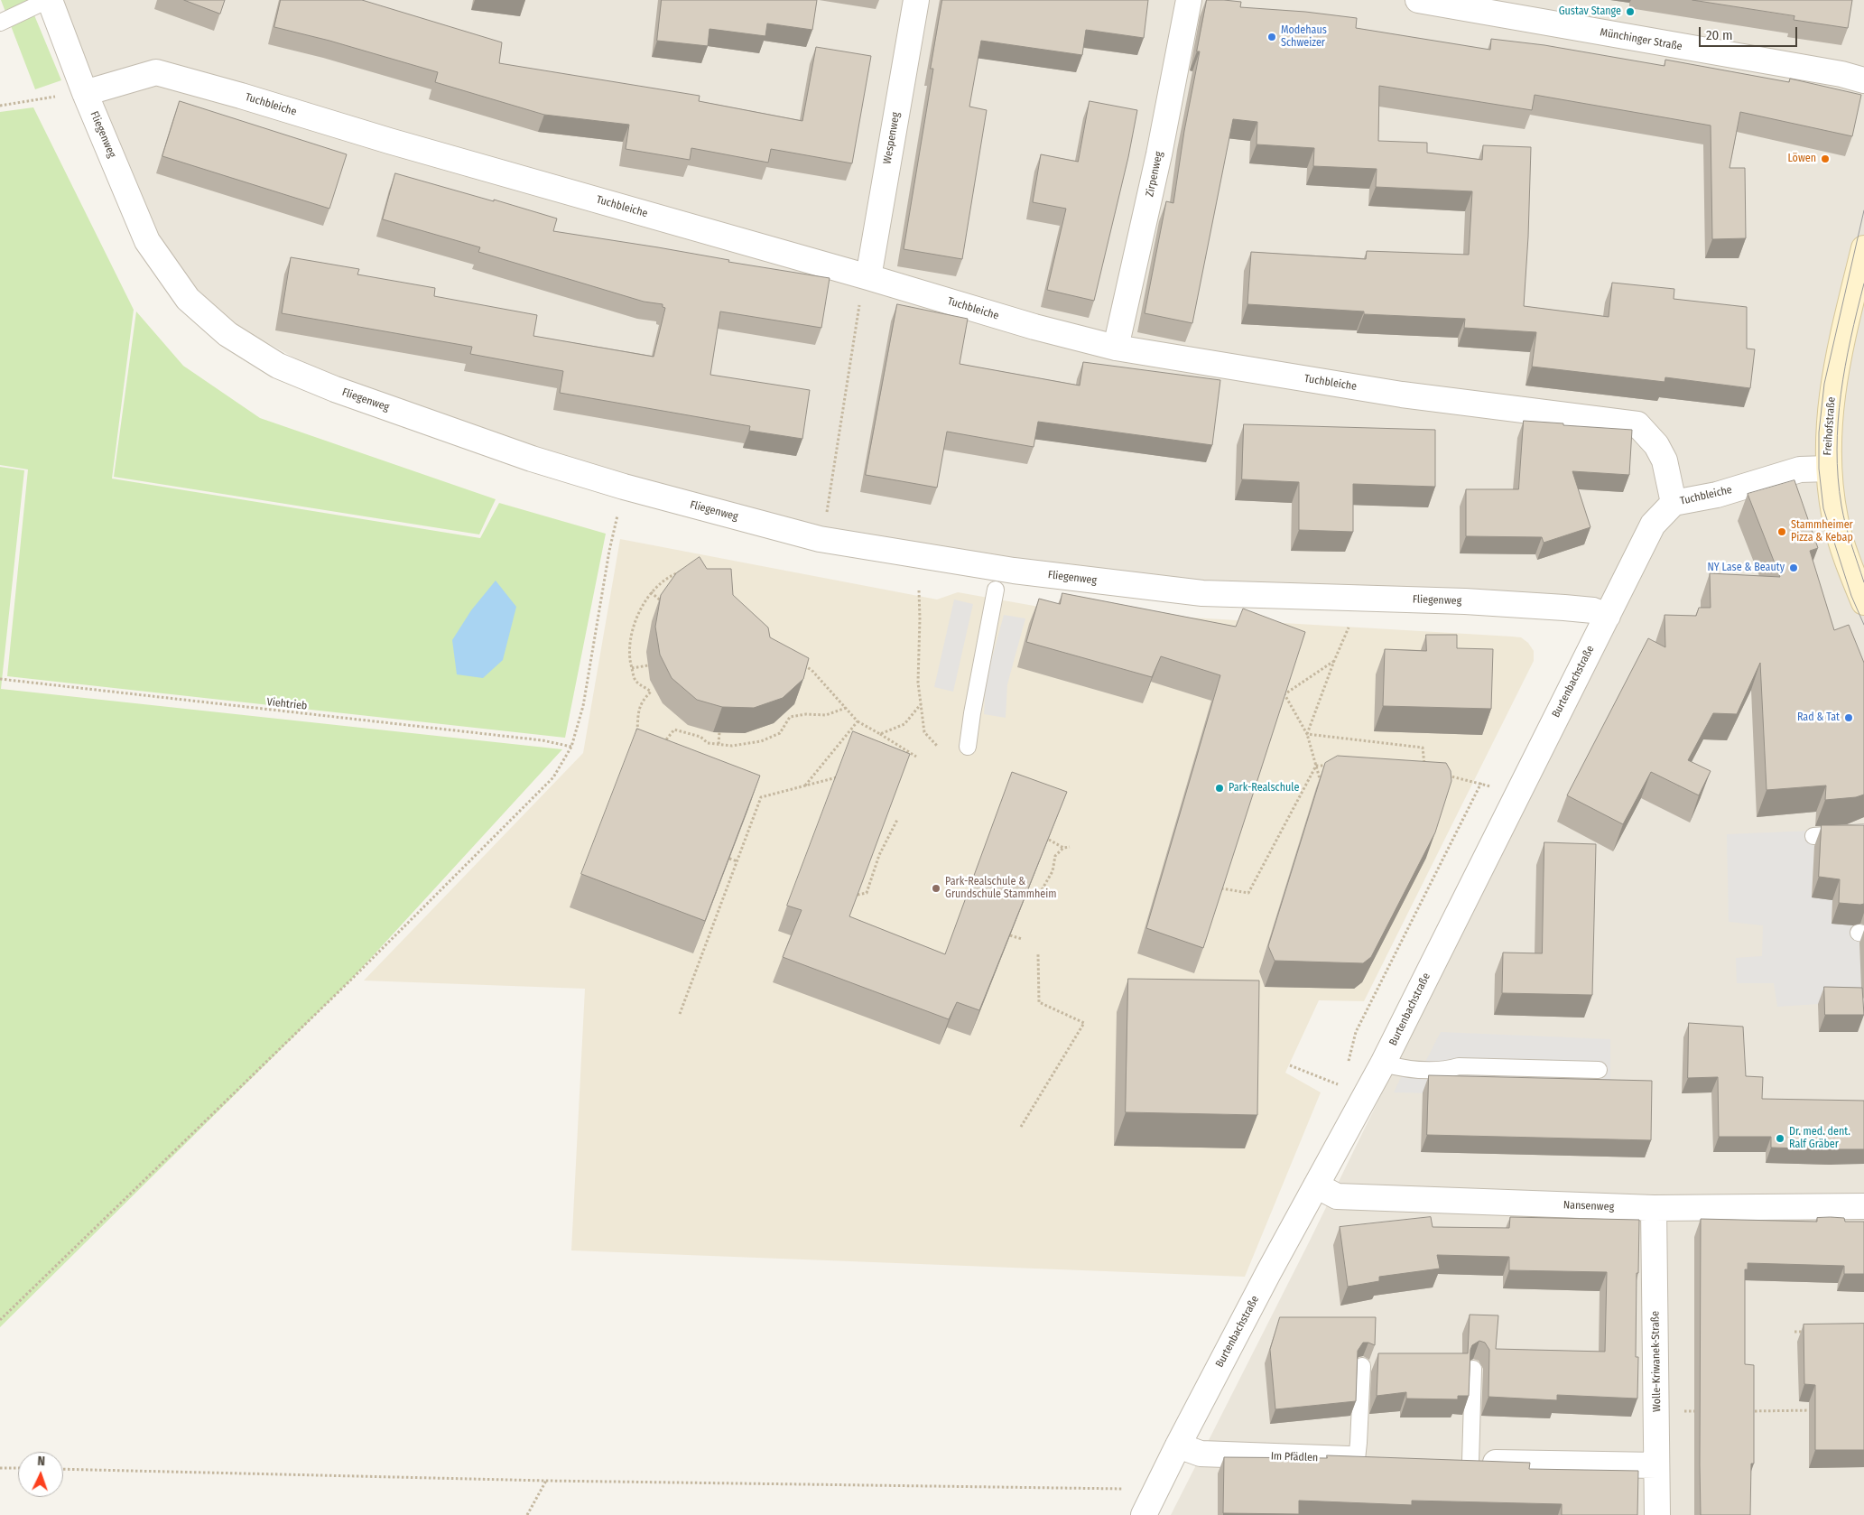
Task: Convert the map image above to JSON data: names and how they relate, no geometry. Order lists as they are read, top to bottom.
{
  "streets": {
    "street": [
      "Münchinger Straße",
      "Tuchbleiche",
      "Fliegenweg",
      "Wespenweg",
      "Zirpenweg",
      "Freihofstraße",
      "Burtenbachstraße",
      "Nansenweg",
      "Wolle-Kriwanek-Straße",
      "Im Pfädlen"
    ],
    "path": ["Viehtrieb"]
  },
  "crossings": [
    ["Tuchbleiche", "Fliegenweg"],
    ["Tuchbleiche", "Wespenweg"],
    ["Tuchbleiche", "Zirpenweg"],
    ["Tuchbleiche", "Freihofstraße"],
    ["Tuchbleiche", "Burtenbachstraße"],
    ["Fliegenweg", "Burtenbachstraße"],
    ["Burtenbachstraße", "Nansenweg"],
    ["Burtenbachstraße", "Im Pfädlen"],
    ["Nansenweg", "Wolle-Kriwanek-Straße"]
  ],
  "places": [
    "Gustav Stange",
    "Modehaus Schweizer",
    "Löwen",
    "Stammheimer Pizza & Kebap",
    "NY Lase & Beauty",
    "Rad & Tat",
    "Park-Realschule",
    "Park-Realschule & Grundschule Stammheim",
    "Dr. med. dent. Ralf Gräber"
  ],
  "scale_bar": "20 m",
  "north": "top"
}
